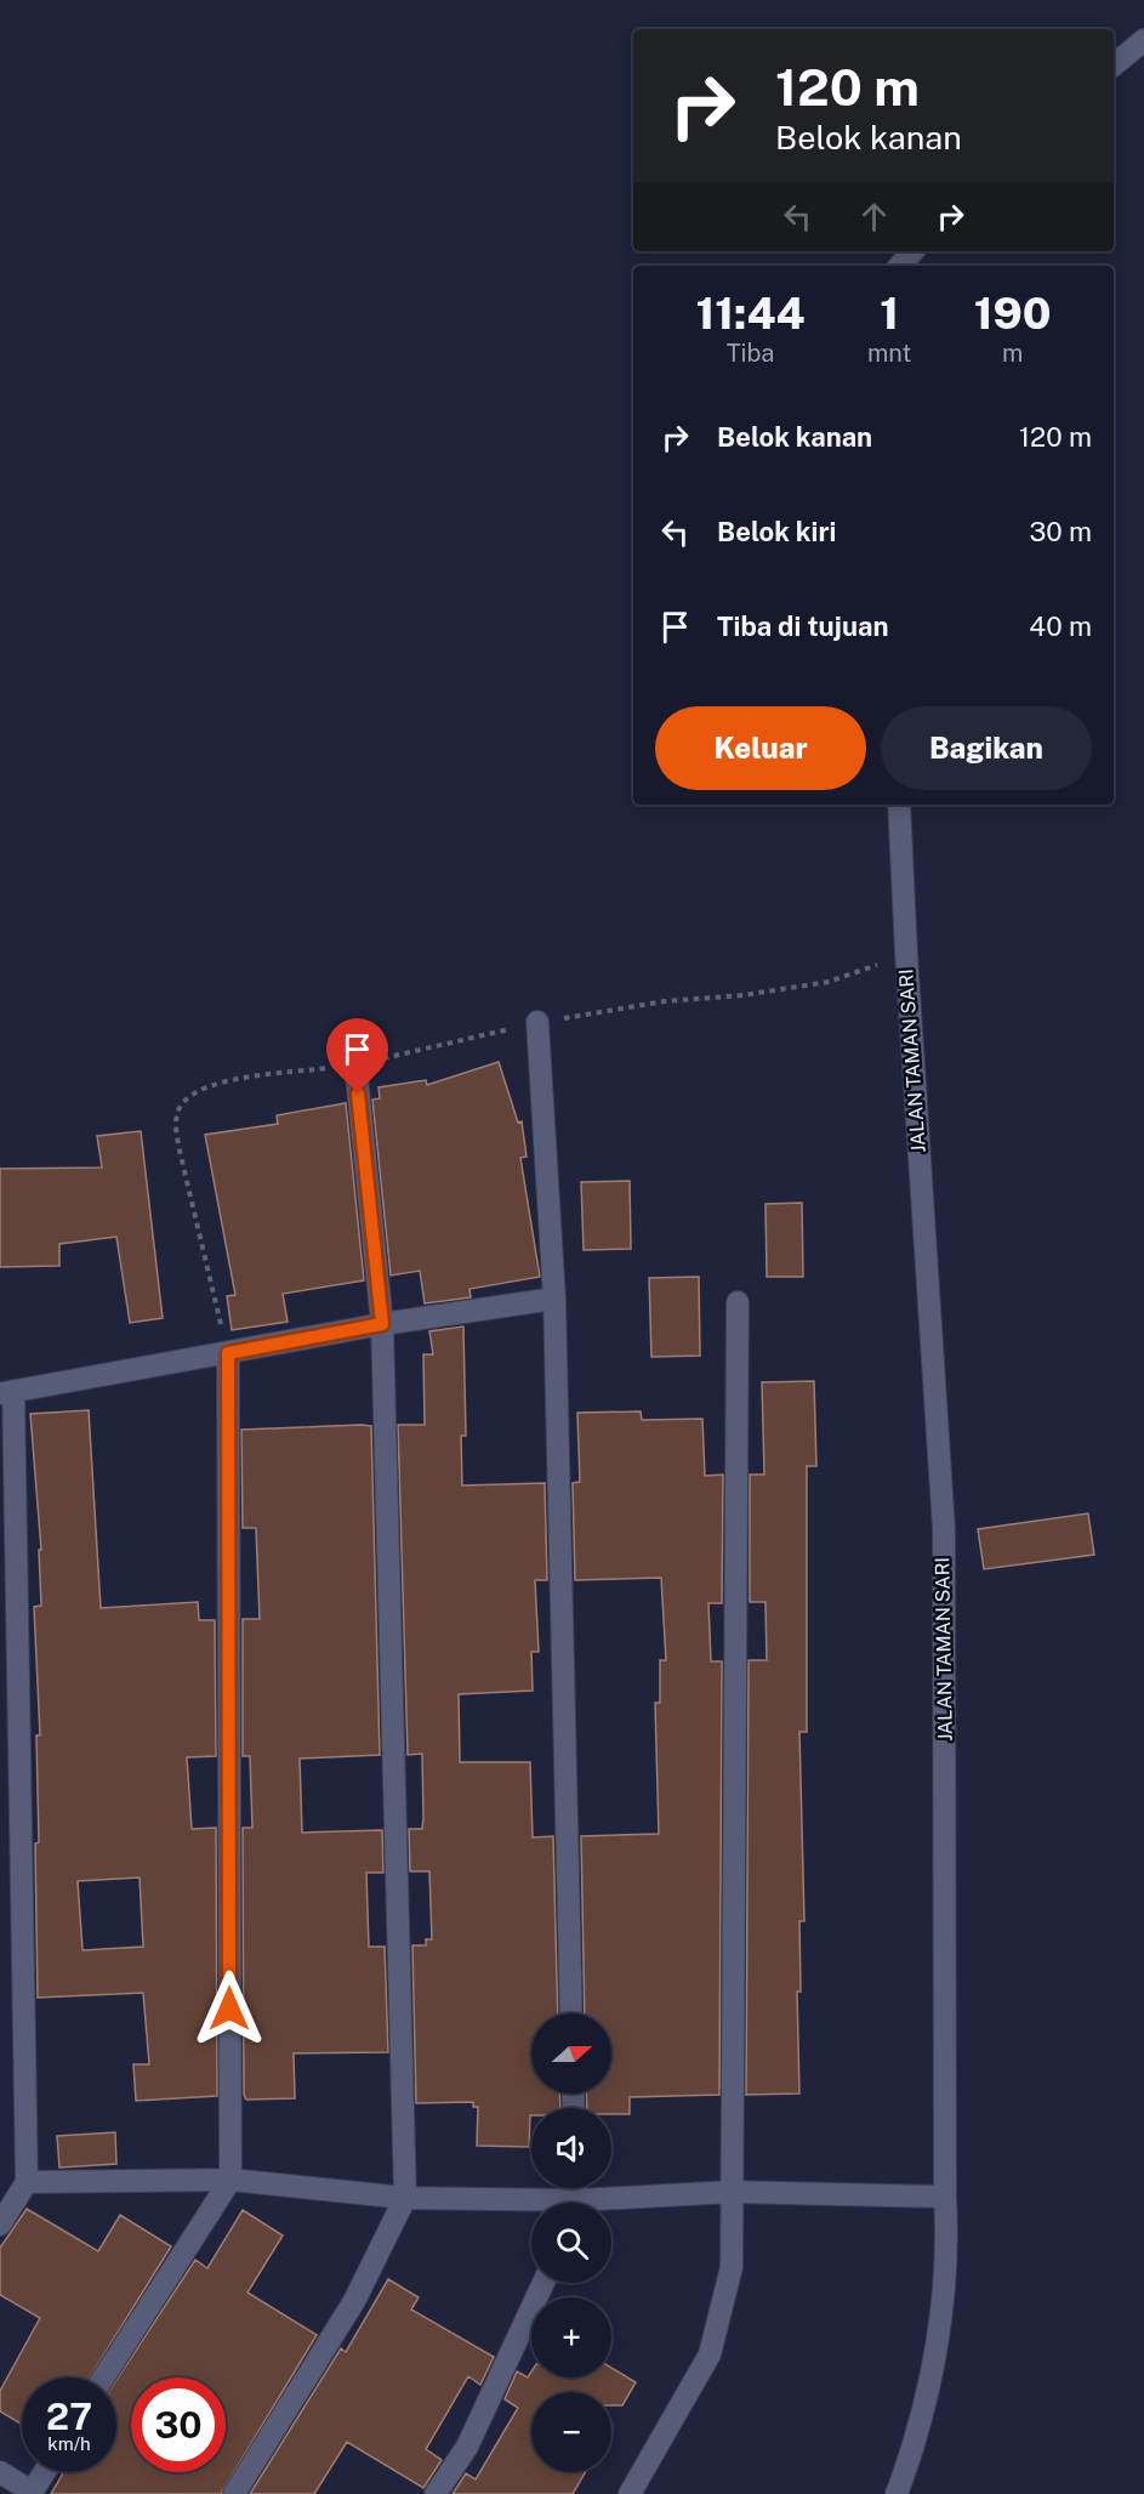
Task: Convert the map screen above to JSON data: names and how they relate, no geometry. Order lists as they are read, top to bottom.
{
  "streets": {
    "street": ["JALAN TAMAN SARI"]
  },
  "north": "right",
  "page": {
    "turn": ["120 m", "Belok kanan"],
    "eta": [
      "11:44",
      "Tiba",
      "1",
      "mnt",
      "190",
      "m"
    ],
    "list": [
      {
        "name": "Belok kanan",
        "value": "120 m"
      },
      {
        "name": "Belok kiri",
        "value": "30 m"
      },
      {
        "name": "Tiba di tujuan",
        "value": "40 m"
      }
    ],
    "buttons": ["Keluar", "Bagikan"],
    "map_buttons": ["+", "−"],
    "speed": "27 km/h",
    "limit": "30"
  }
}
